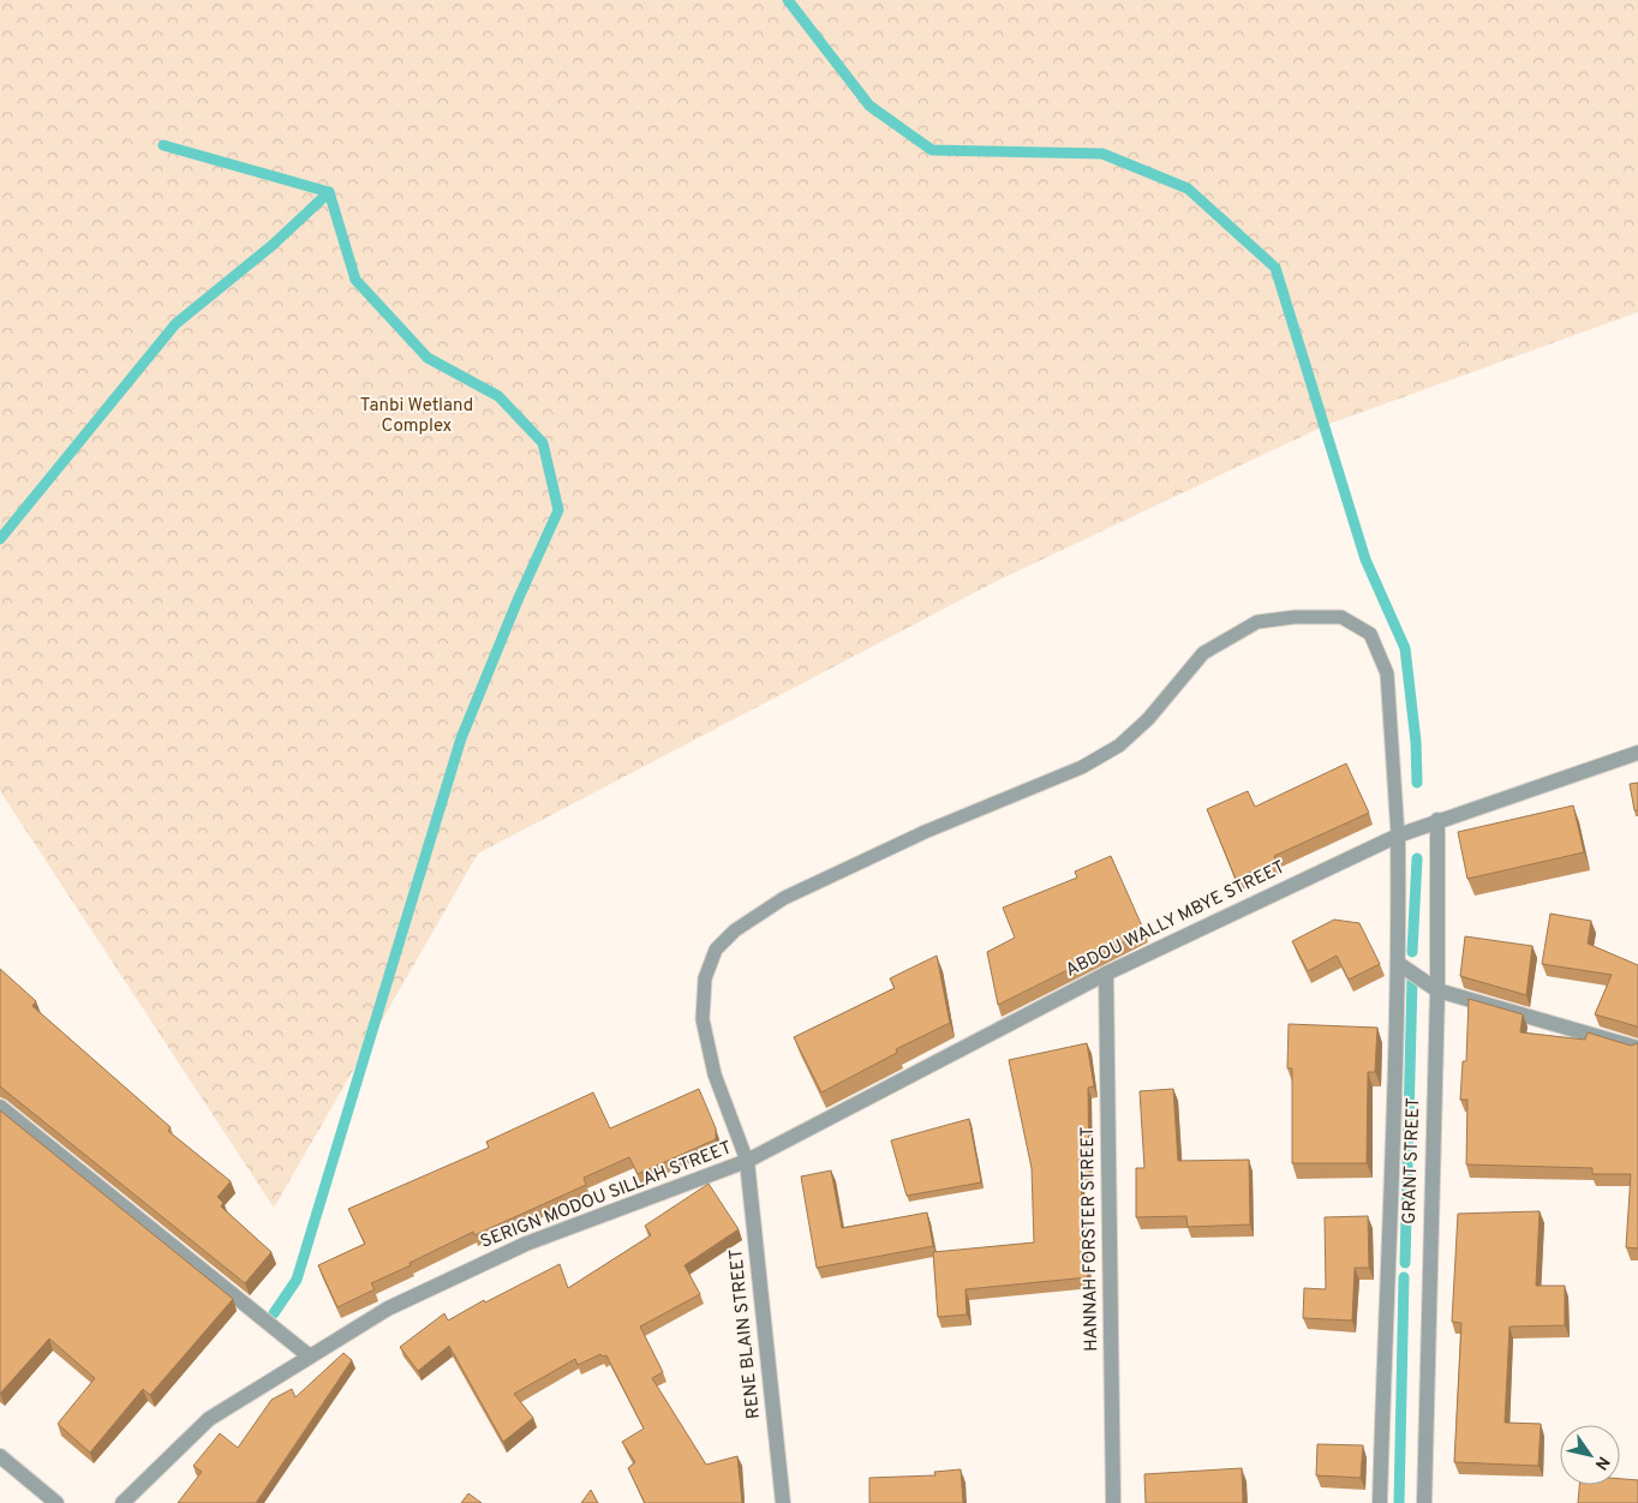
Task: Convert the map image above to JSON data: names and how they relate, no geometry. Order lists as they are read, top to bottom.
{
  "streets": {
    "street": [
      "ABDOU WALLY MBYE STREET",
      "GRANT STREET",
      "SERIGN MODOU SILLAH STREET",
      "HANNAH FORSTER STREET",
      "RENE BLAIN STREET"
    ]
  },
  "crossings": [
    ["ABDOU WALLY MBYE STREET", "GRANT STREET"],
    ["ABDOU WALLY MBYE STREET", "SERIGN MODOU SILLAH STREET"],
    ["ABDOU WALLY MBYE STREET", "HANNAH FORSTER STREET"],
    ["ABDOU WALLY MBYE STREET", "RENE BLAIN STREET"],
    ["SERIGN MODOU SILLAH STREET", "RENE BLAIN STREET"]
  ],
  "parks": ["Tanbi Wetland Complex"],
  "north": "bottom right"
}
